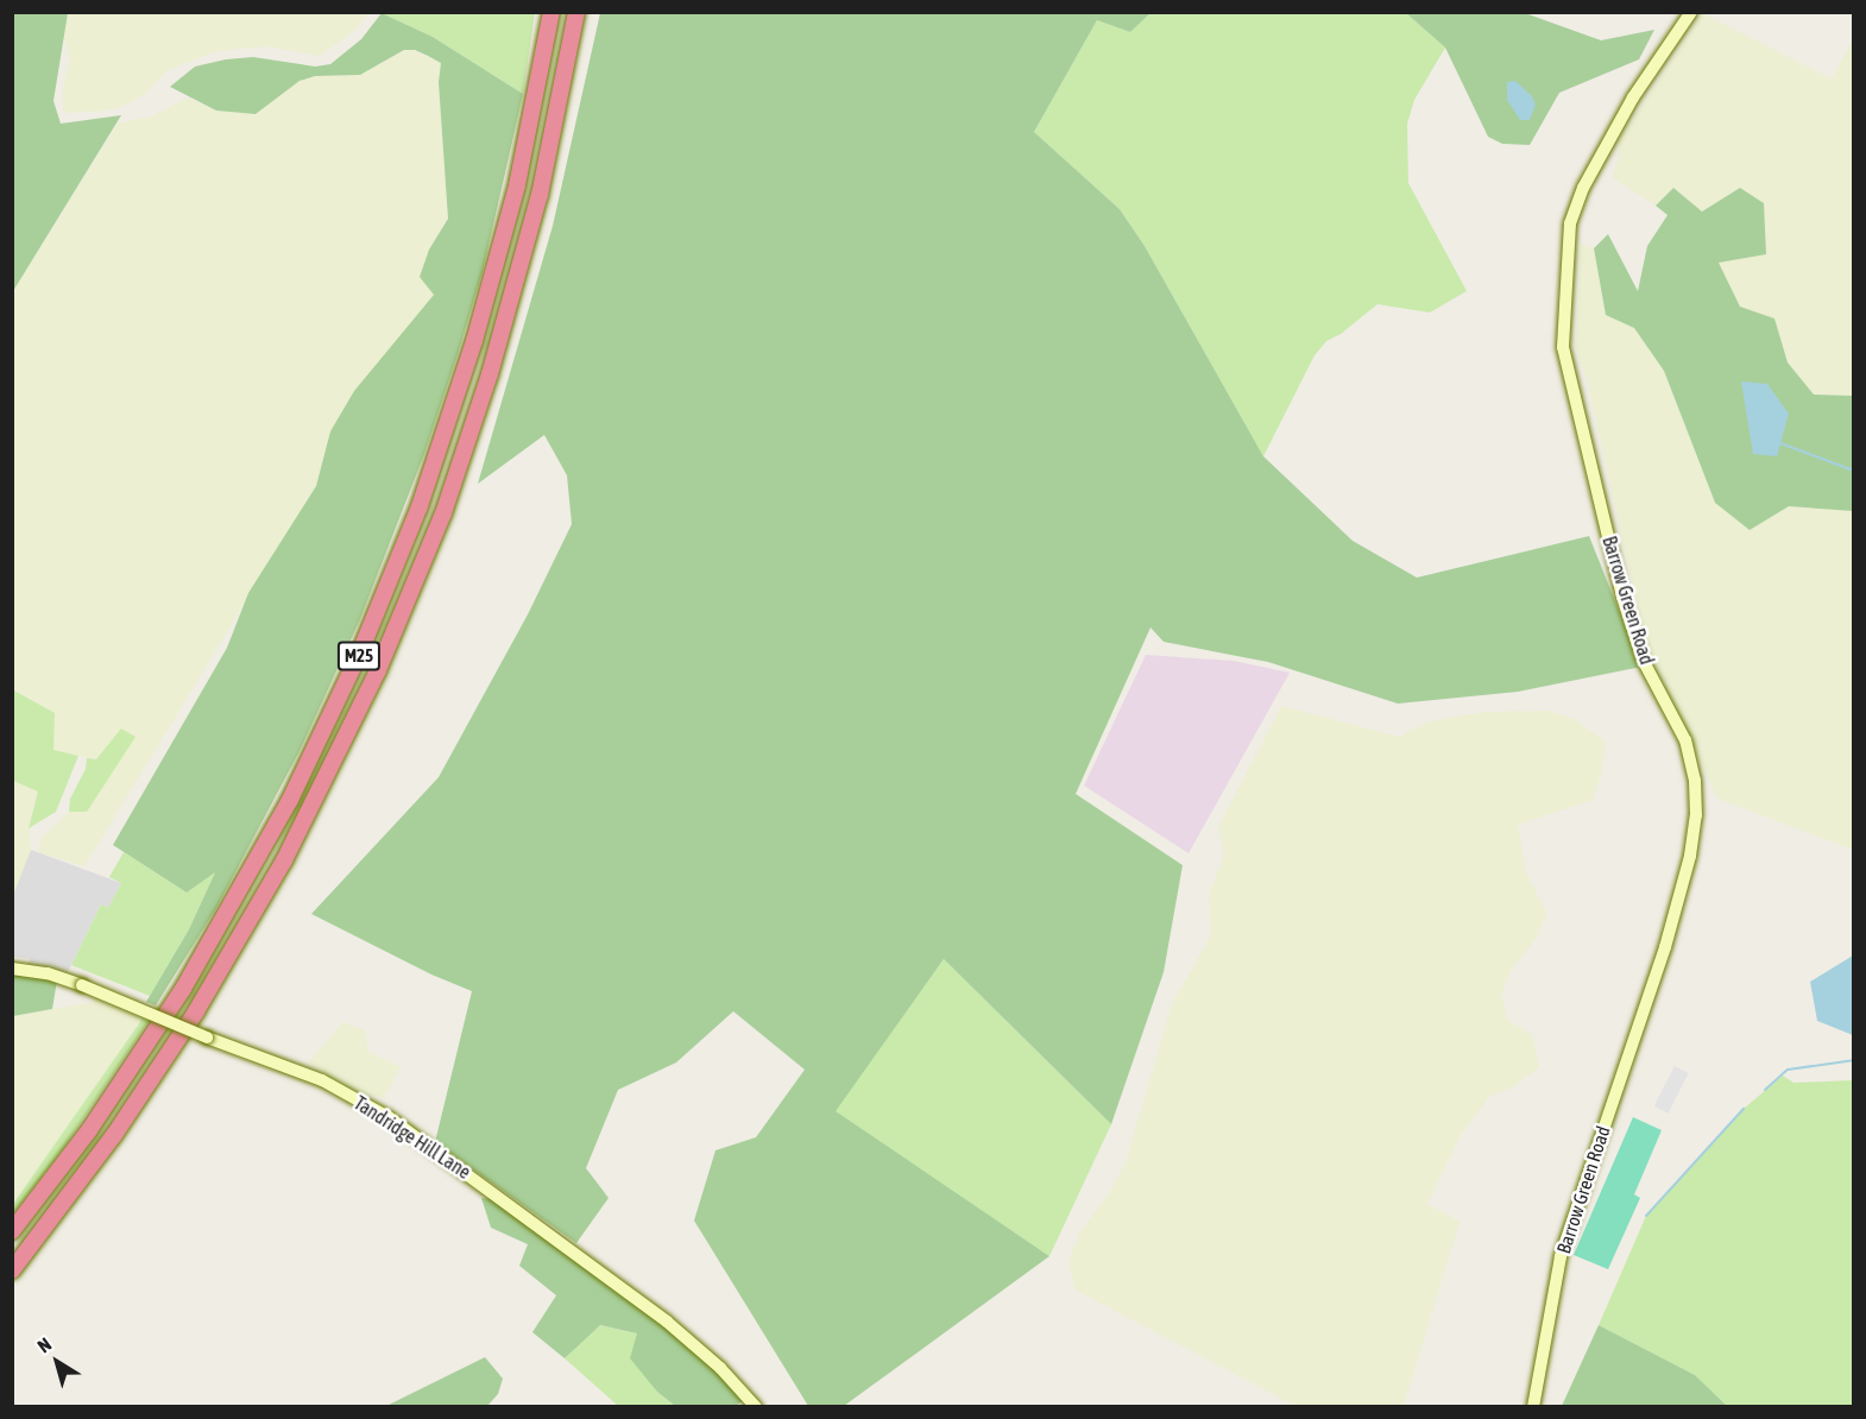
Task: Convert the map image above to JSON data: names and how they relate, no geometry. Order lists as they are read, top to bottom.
{
  "streets": {
    "highway": ["M25"],
    "street": ["Barrow Green Road", "Tandridge Hill Lane"]
  },
  "north": "top left"
}
